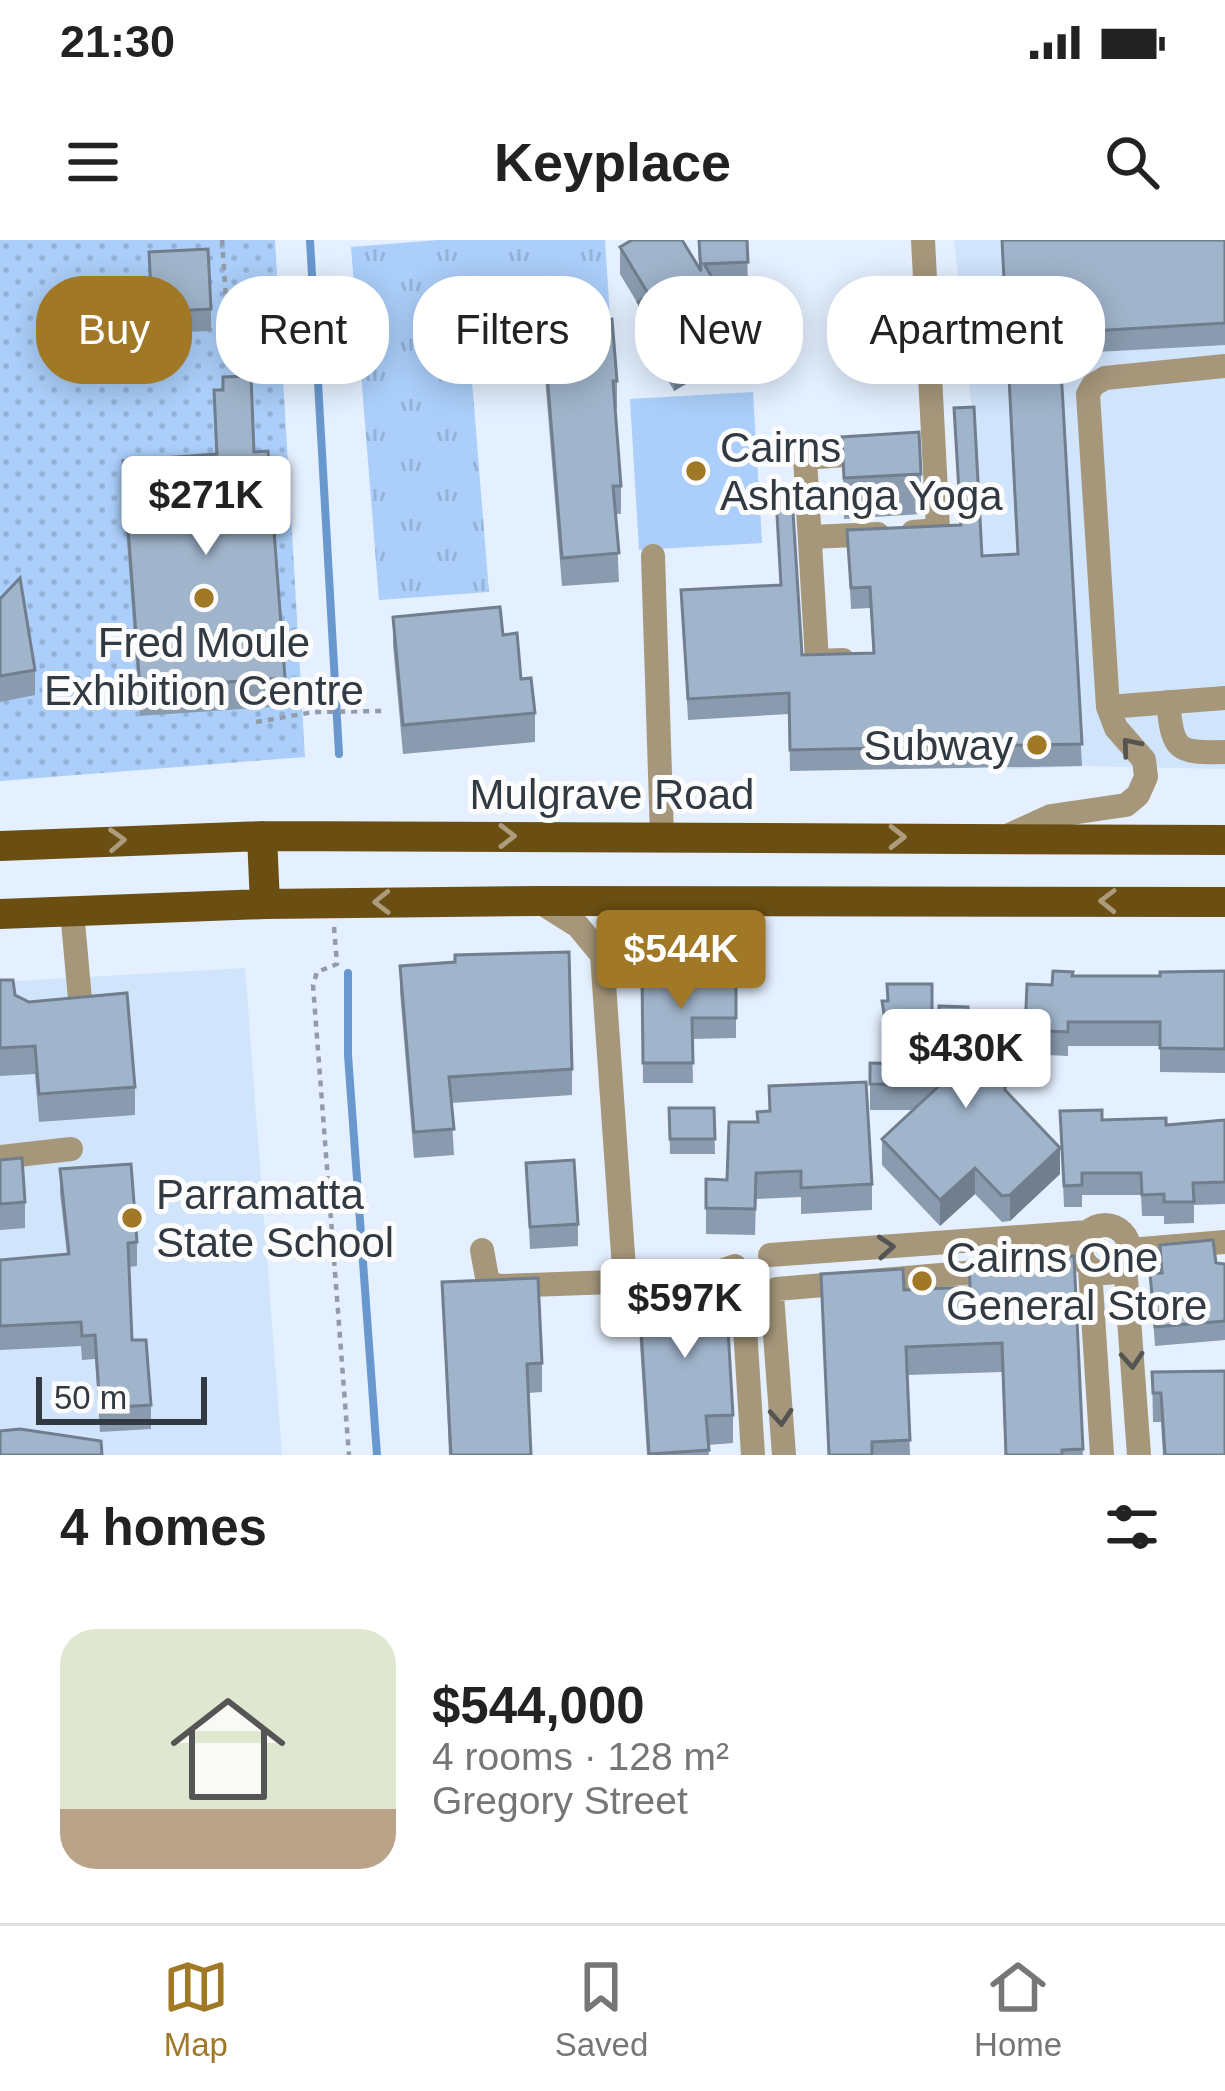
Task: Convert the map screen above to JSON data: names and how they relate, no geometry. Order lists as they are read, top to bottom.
{
  "streets": {
    "main road": ["Mulgrave Road"]
  },
  "places": [
    "Cairns Ashtanga Yoga",
    "Fred Moule Exhibition Centre",
    "Subway",
    "Parramatta State School",
    "Cairns One General Store"
  ],
  "scale_bar": "50 m",
  "page": {
    "status": "21:30",
    "header": "Keyplace",
    "chip": [
      "Buy",
      "Rent",
      "Filters",
      "New",
      "Apartment"
    ],
    "price": [
      "$271K",
      "$544K",
      "$430K",
      "$597K"
    ],
    "scale": "50 m",
    "heading": "4 homes",
    "list": [
      {
        "name": "$544,000",
        "note": "4 rooms · 128 m² · Gregory Street"
      }
    ],
    "tabs": ["Map", "Saved", "Home"]
  }
}
